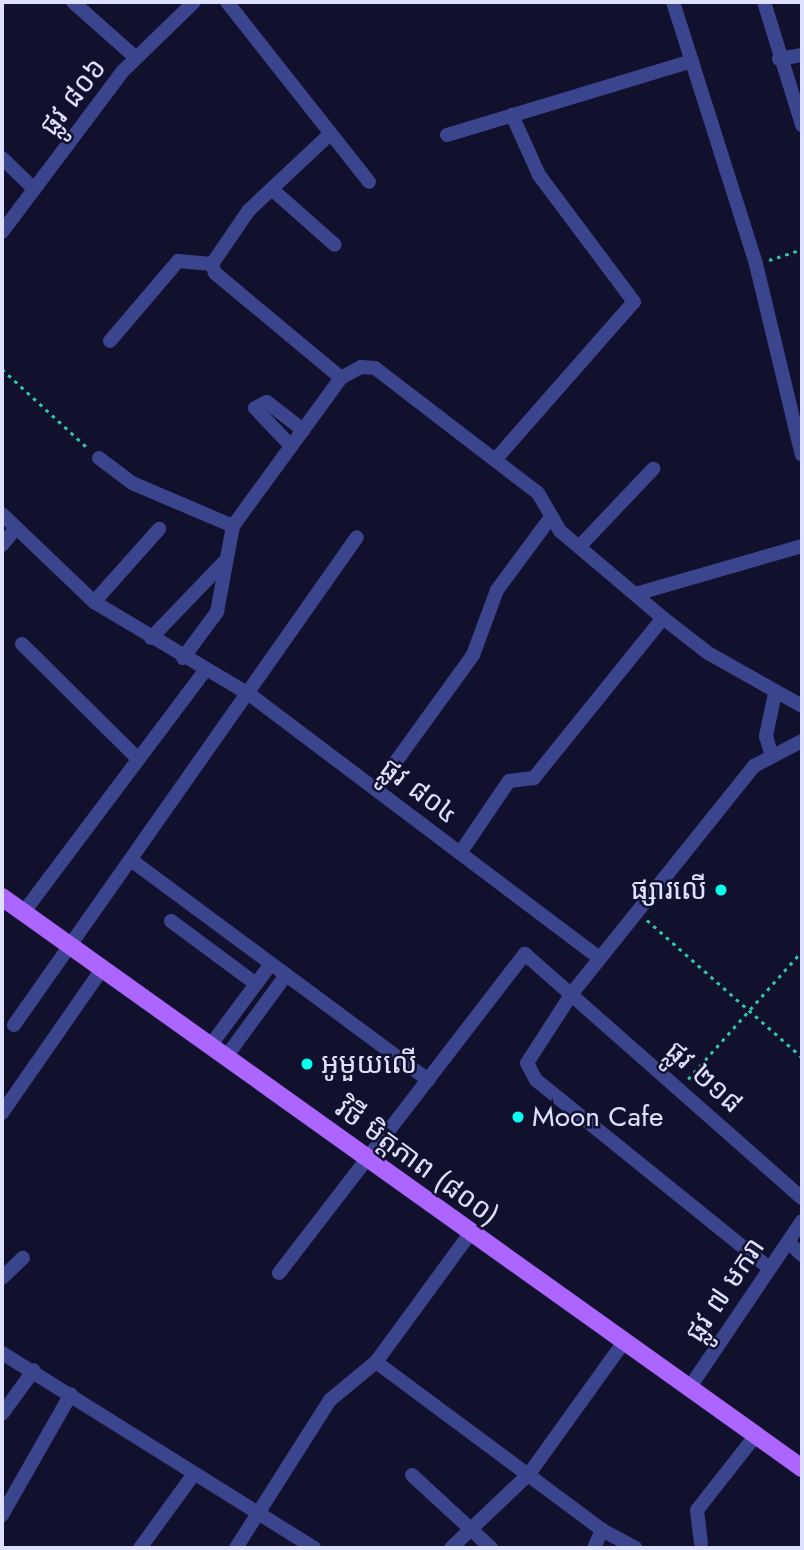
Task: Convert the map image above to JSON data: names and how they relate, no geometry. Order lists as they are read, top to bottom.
{
  "streets": {
    "main road": ["វិថី មិត្តភាព (៨០០)"],
    "street": [
      "ផ្លូវ ៨០៦",
      "ផ្លូវ ៨០៤",
      "ផ្លូវ ២១៨",
      "ផ្លូវ ៧ មករា"
    ]
  },
  "crossings": [
    ["វិថី មិត្តភាព (៨០០)", "ផ្លូវ ៧ មករា"]
  ],
  "places": ["ផ្សារលើ", "អូមួយលេី", "Moon Cafe"]
}
